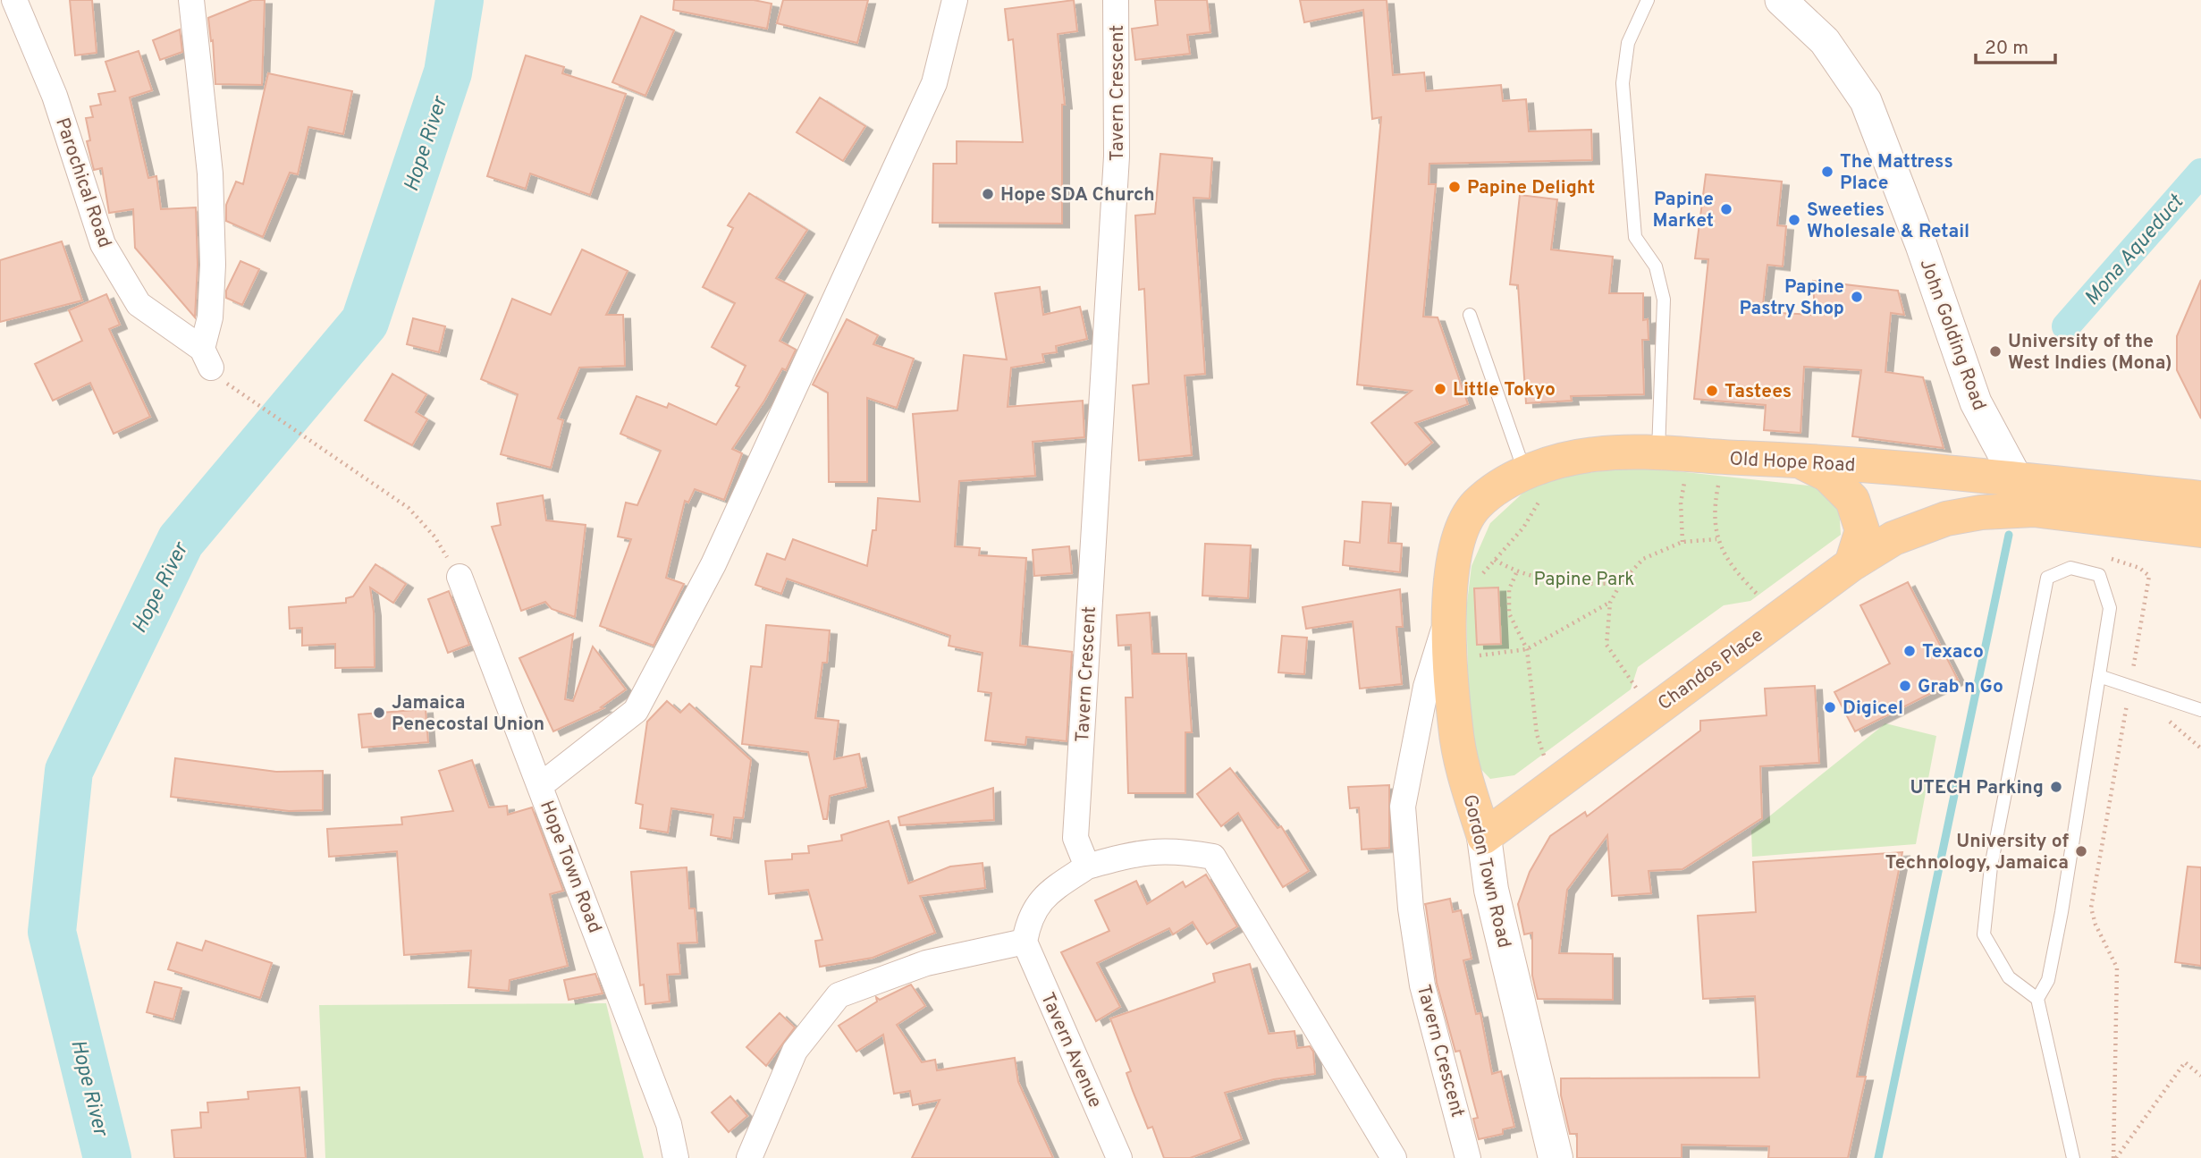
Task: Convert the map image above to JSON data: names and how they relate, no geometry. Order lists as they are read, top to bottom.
{
  "streets": {
    "main road": ["Old Hope Road", "Chandos Place", "Gordon Town Road"],
    "street": [
      "Tavern Crescent",
      "Parochical Road",
      "John Golding Road",
      "Hope Town Road",
      "Tavern Avenue"
    ]
  },
  "crossings": [
    ["Tavern Crescent", "Old Hope Road"],
    ["Tavern Crescent", "Gordon Town Road"],
    ["John Golding Road", "Old Hope Road"],
    ["John Golding Road", "Chandos Place"],
    ["Old Hope Road", "Chandos Place"],
    ["Old Hope Road", "Gordon Town Road"],
    ["Chandos Place", "Gordon Town Road"]
  ],
  "water": ["Hope River", "Mona Aqueduct"],
  "parks": ["Papine Park"],
  "places": [
    "The Mattress Place",
    "Papine Delight",
    "Hope SDA Church",
    "Papine Market",
    "Sweeties Wholesale & Retail",
    "Papine Pastry Shop",
    "University of the West Indies (Mona)",
    "Little Tokyo",
    "Tastees",
    "Texaco",
    "Grab n Go",
    "Digicel",
    "Jamaica Penecostal Union",
    "UTECH Parking",
    "University of Technology, Jamaica"
  ],
  "scale_bar": "20 m"
}
